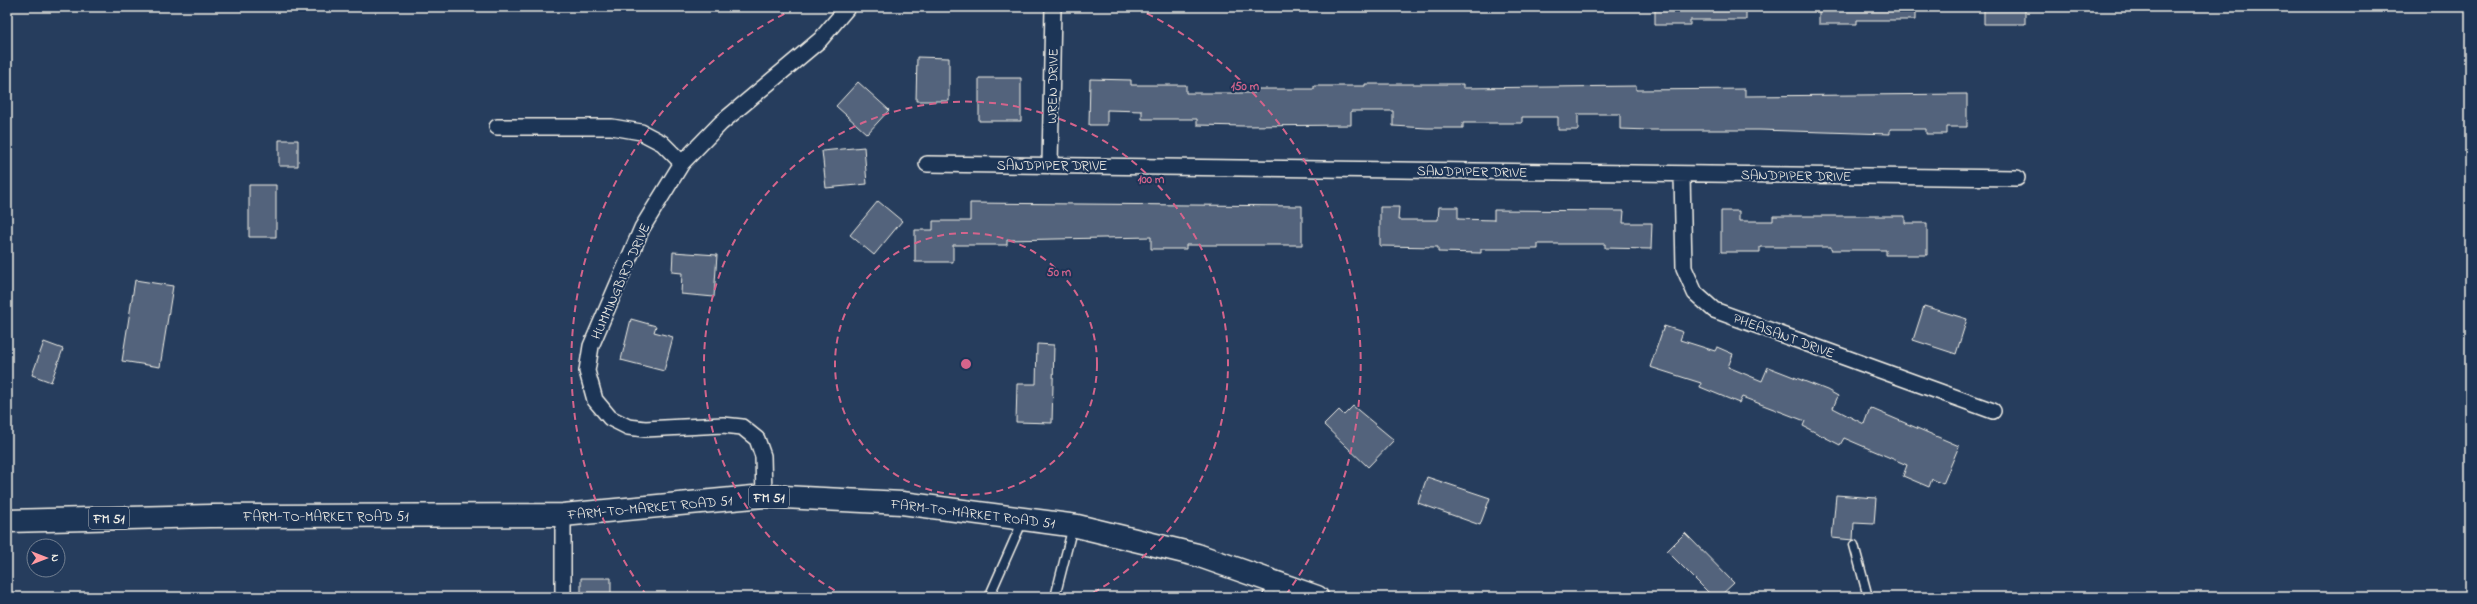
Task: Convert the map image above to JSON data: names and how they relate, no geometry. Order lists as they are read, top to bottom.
{
  "streets": {
    "main road": ["FM 51", "FARM-TO-MARKET ROAD 51"],
    "street": [
      "WREN DRIVE",
      "SANDPIPER DRIVE",
      "HUMMINGBIRD DRIVE",
      "PHEASANT DRIVE"
    ]
  },
  "crossings": [
    ["WREN DRIVE", "SANDPIPER DRIVE"],
    ["SANDPIPER DRIVE", "PHEASANT DRIVE"],
    ["HUMMINGBIRD DRIVE", "FARM-TO-MARKET ROAD 51"]
  ],
  "north": "right",
  "rings": ["150 m", "100 m", "50 m"]
}
